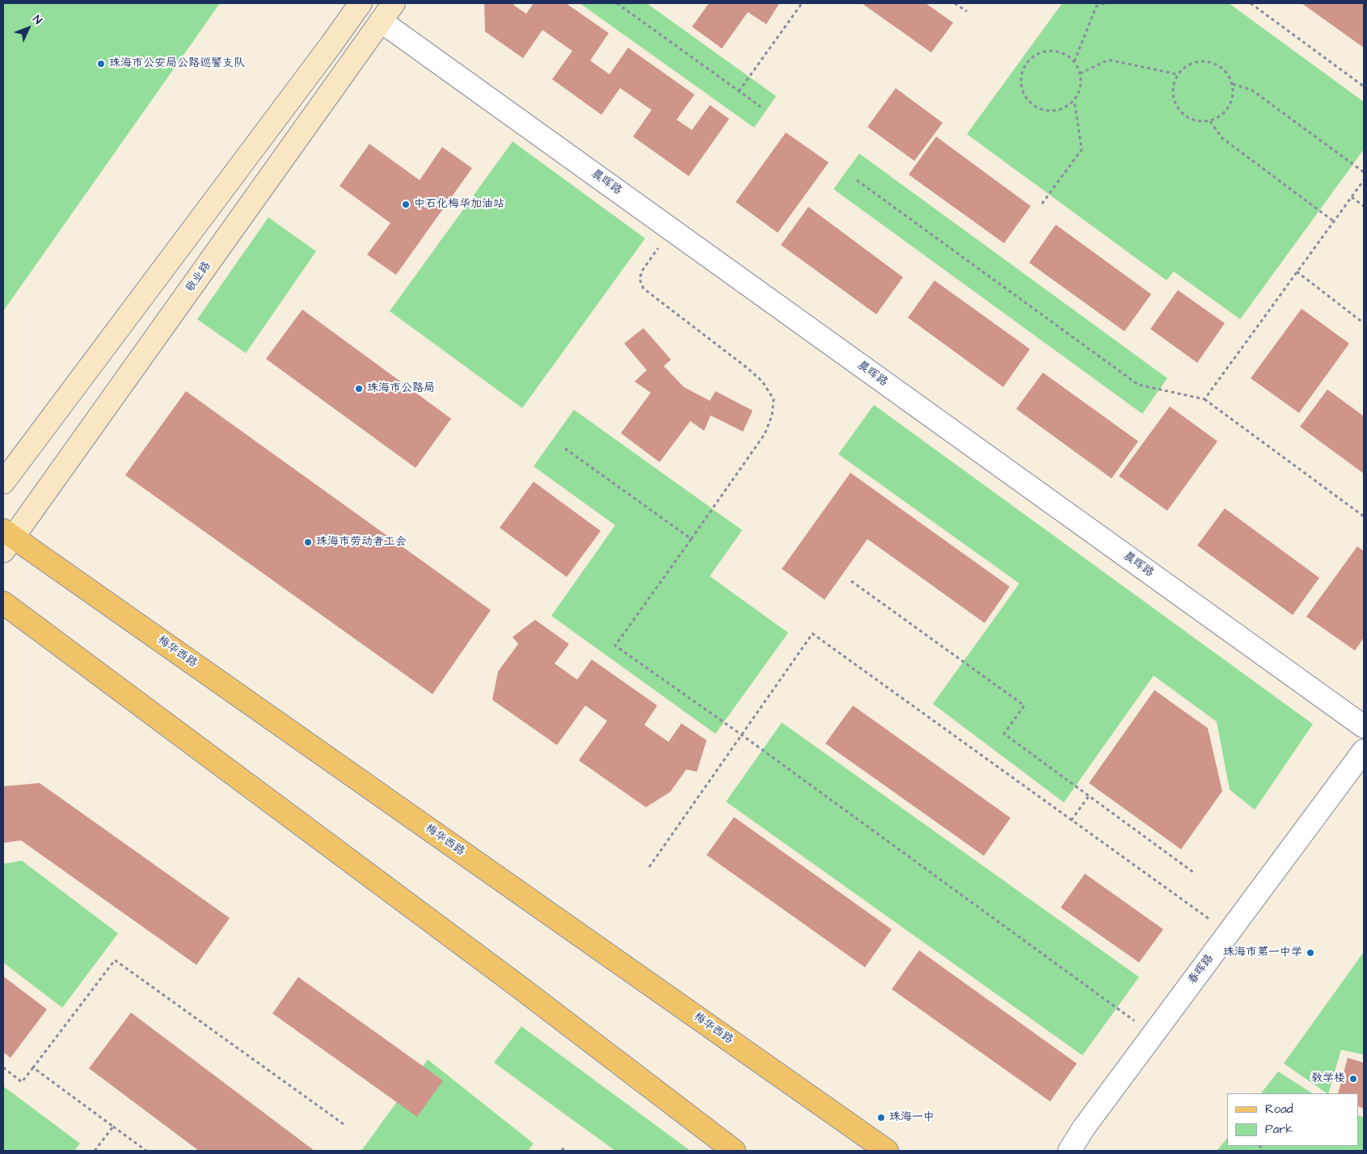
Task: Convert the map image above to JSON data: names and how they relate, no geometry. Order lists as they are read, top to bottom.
{
  "streets": {
    "main road": ["敬业路", "梅华西路"],
    "street": ["晨晖路", "春晖路"]
  },
  "crossings": [
    ["晨晖路", "敬业路"],
    ["敬业路", "梅华西路"]
  ],
  "places": [
    "珠海市公安局公路巡警支队",
    "中石化梅华加油站",
    "珠海市公路局",
    "珠海市劳动者工会",
    "珠海市第一中学",
    "教学楼",
    "珠海一中"
  ],
  "legend": ["Road", "Park"],
  "north": "top right"
}
